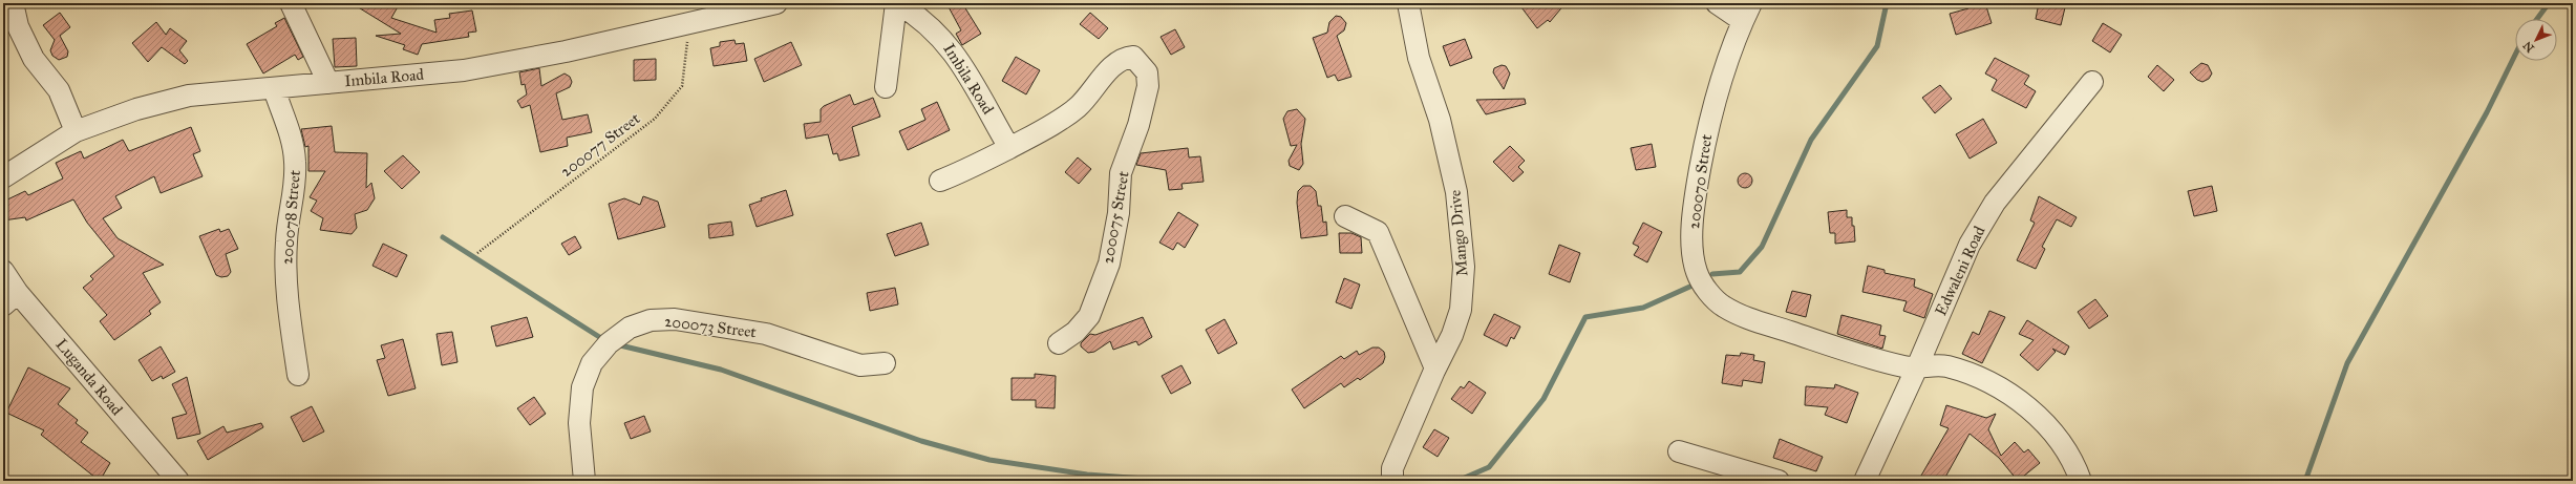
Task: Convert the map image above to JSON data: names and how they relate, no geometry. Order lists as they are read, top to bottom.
{
  "streets": {
    "street": [
      "Imbila Road",
      "200070 Street",
      "200078 Street",
      "200075 Street",
      "Mango Drive",
      "Edwaleni Road",
      "200073 Street",
      "Luganda Road"
    ],
    "path": ["200077 Street"]
  },
  "crossings": [
    ["Imbila Road", "200077 Street"],
    ["Imbila Road", "200078 Street"],
    ["Imbila Road", "200075 Street"],
    ["200070 Street", "Edwaleni Road"]
  ],
  "north": "bottom left"
}
